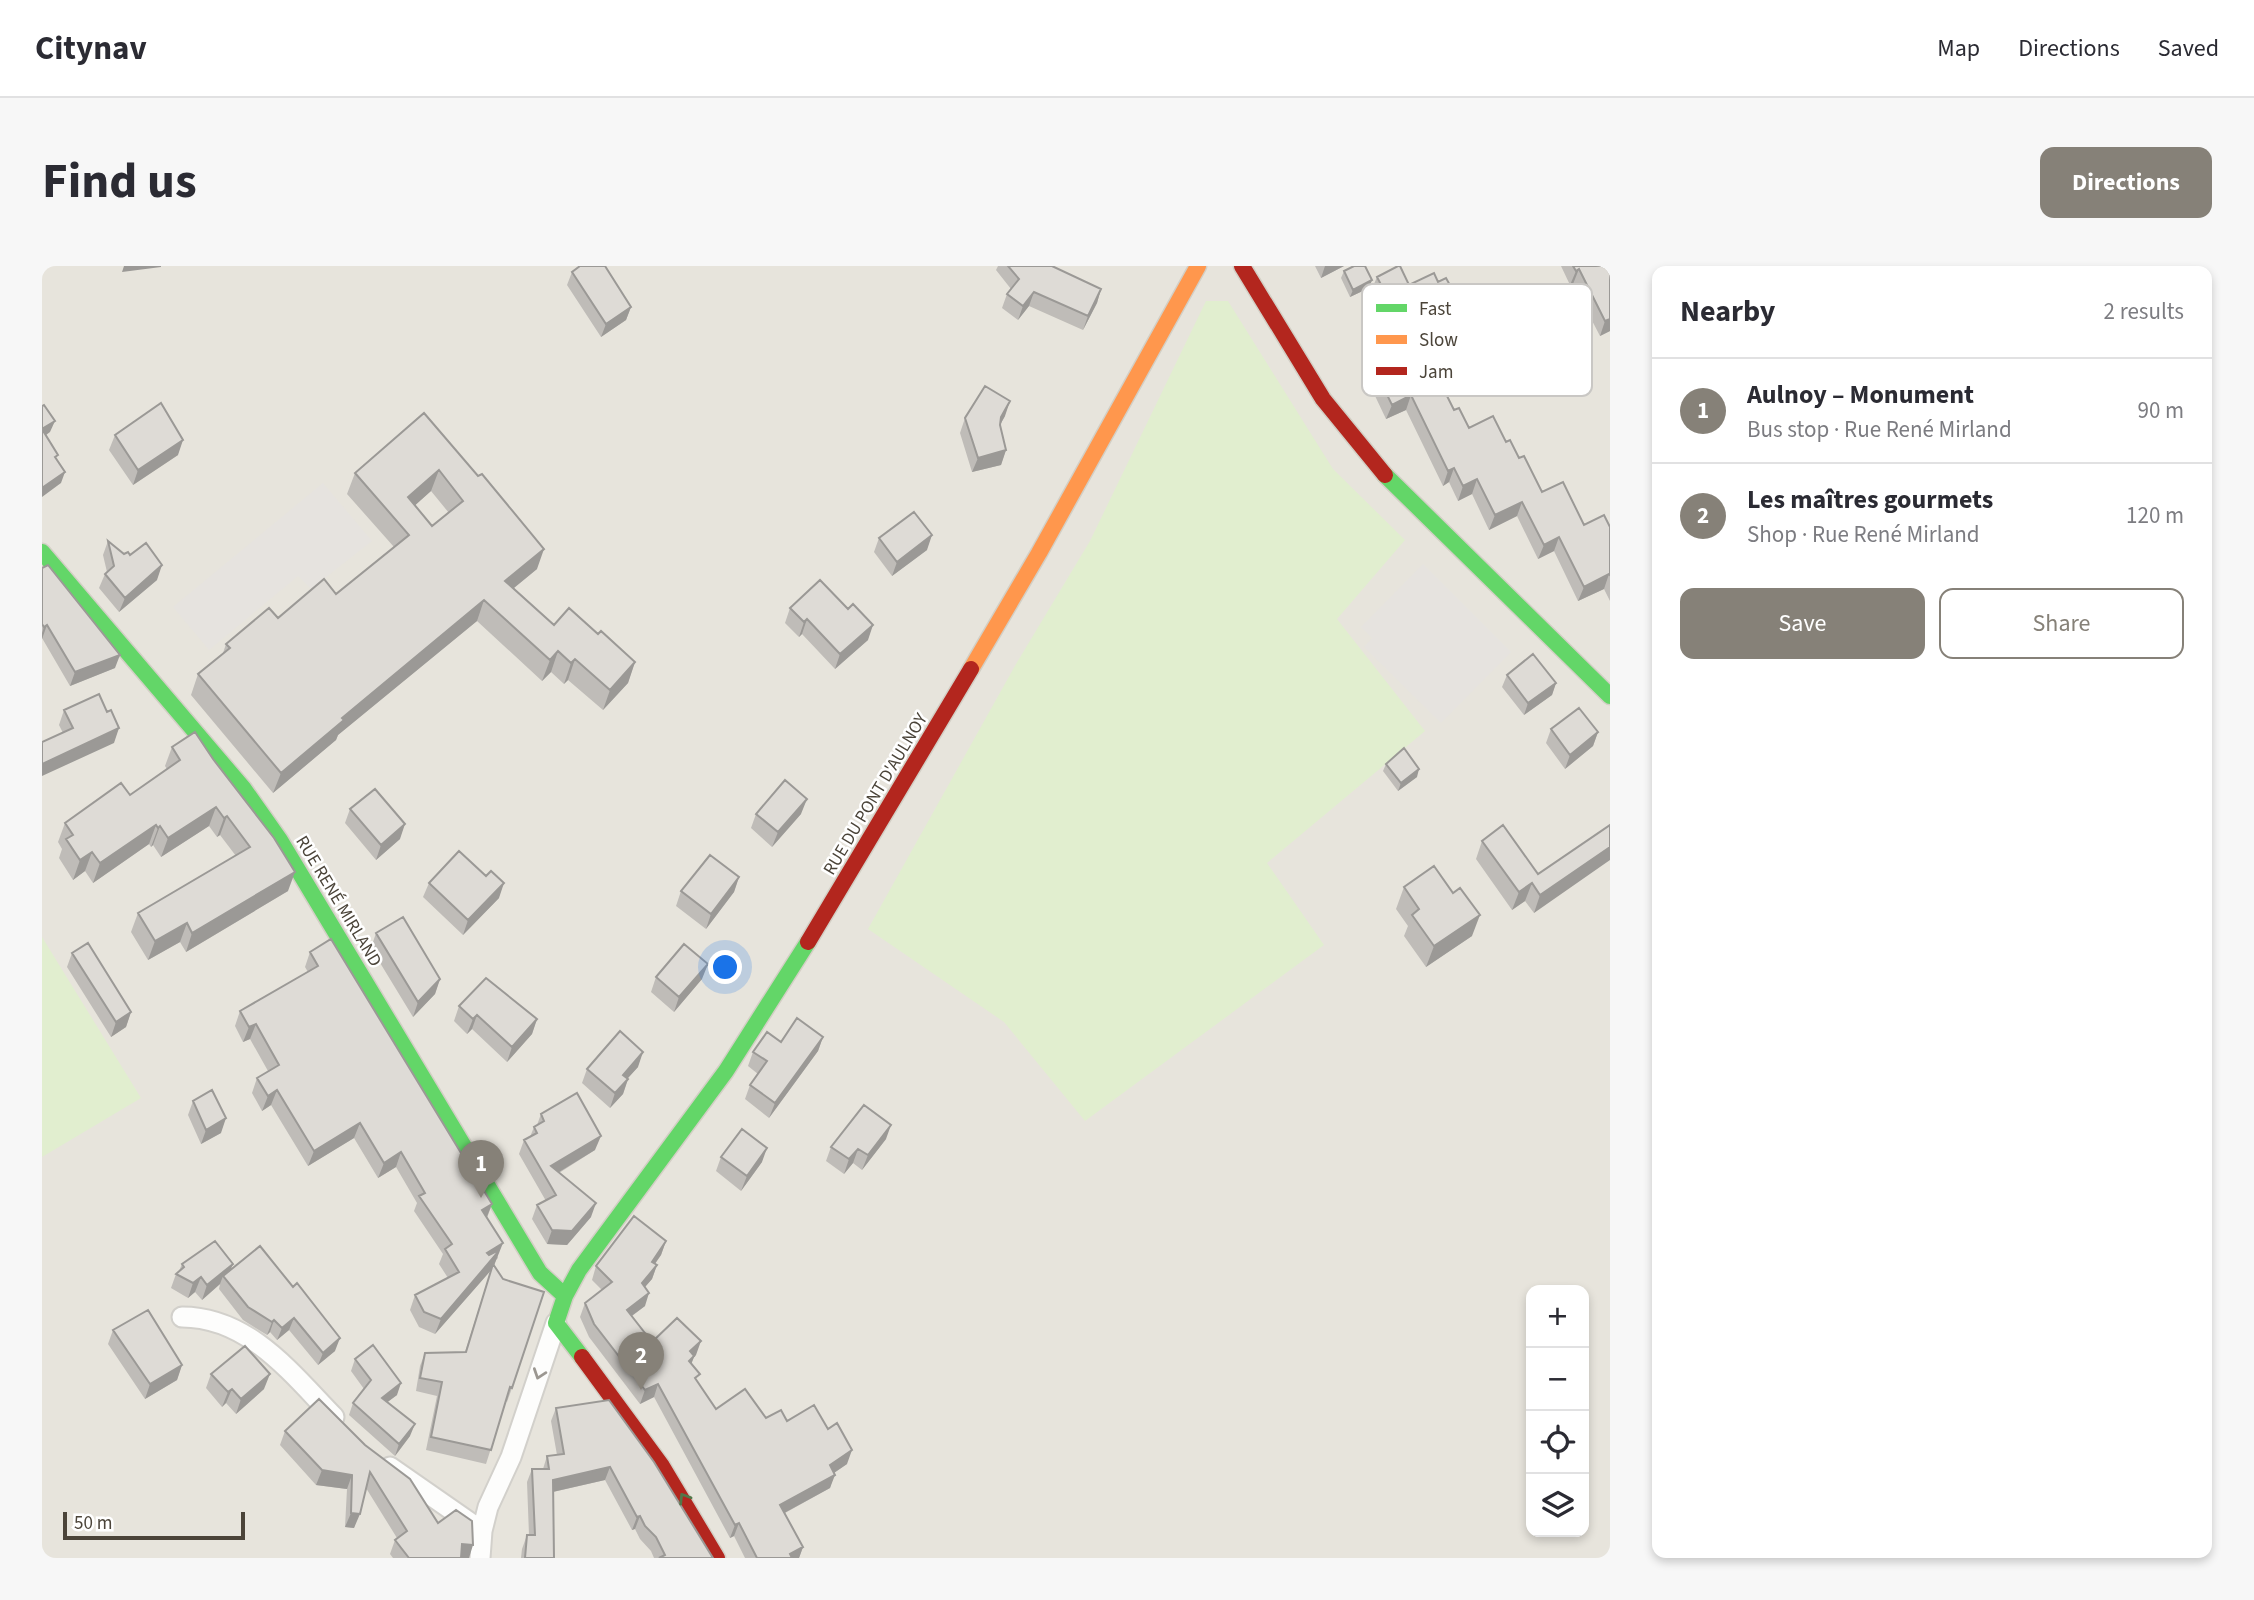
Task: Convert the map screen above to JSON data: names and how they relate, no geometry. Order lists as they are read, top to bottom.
{
  "streets": {
    "street": ["RUE DU PONT D'AULNOY", "RUE RENÉ MIRLAND"]
  },
  "crossings": [
    ["RUE DU PONT D'AULNOY", "RUE RENÉ MIRLAND"]
  ],
  "legend": ["Fast", "Slow", "Jam"],
  "scale_bar": "50 m",
  "page": {
    "header": "Citynav",
    "nav": ["Map", "Directions", "Saved"],
    "title": "Find us",
    "buttons": [
      "Directions",
      ["Save", "Share"]
    ],
    "heading": ["Nearby", "2 results"],
    "list": [
      {
        "mark": "1",
        "name": "Aulnoy – Monument",
        "note": "Bus stop · Rue René Mirland",
        "value": "90 m"
      },
      {
        "mark": "2",
        "name": "Les maîtres gourmets",
        "note": "Shop · Rue René Mirland",
        "value": "120 m"
      }
    ],
    "pins": ["1", "2"],
    "map_buttons": ["+", "−"],
    "scale": "50 m"
  }
}
